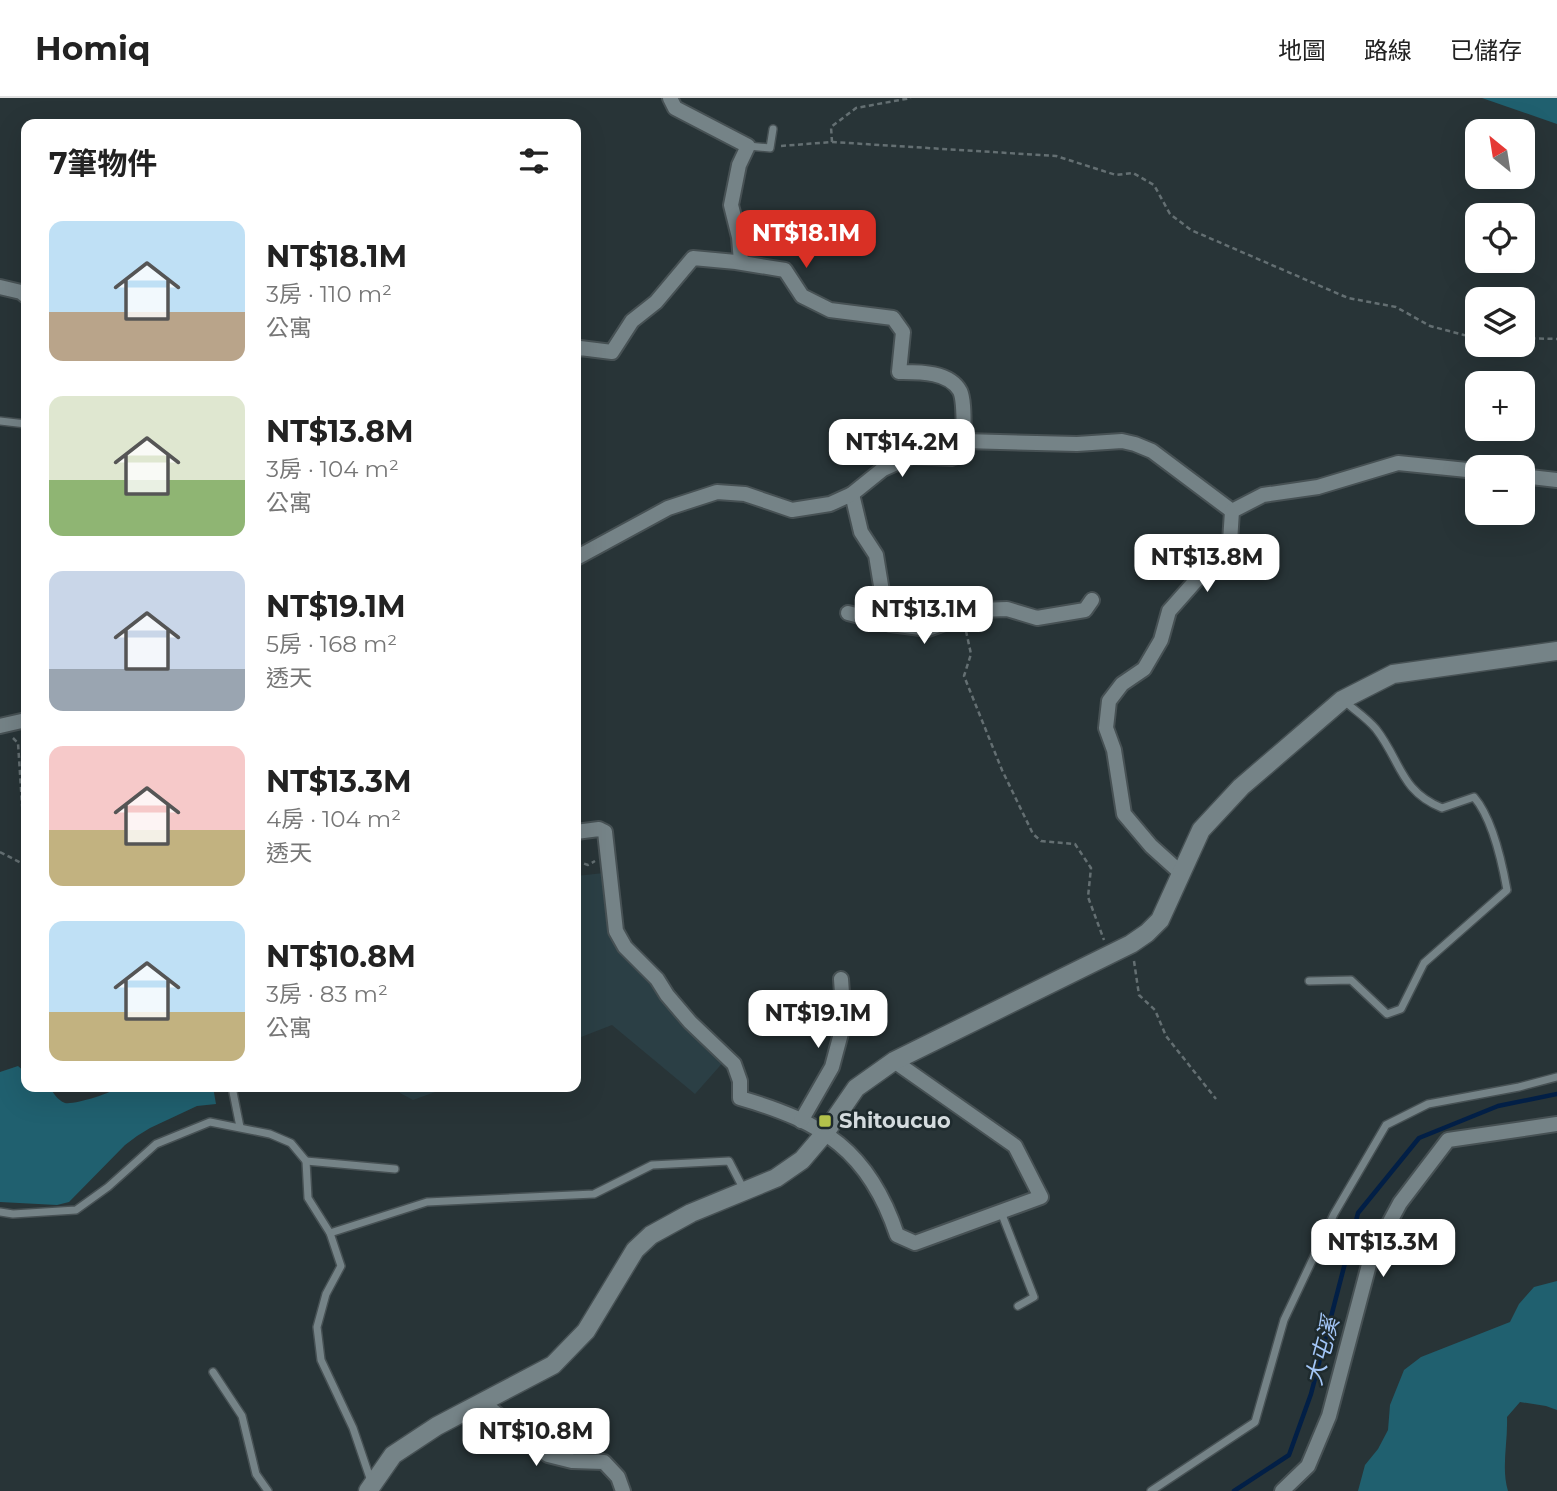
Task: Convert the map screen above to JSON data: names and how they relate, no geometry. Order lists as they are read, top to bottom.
{
  "water": ["大屯溪"],
  "places": {
    "transit": ["Shitoucuo"]
  },
  "north": "top left",
  "page": {
    "header": "Homiq",
    "nav": ["地圖", "路線", "已儲存"],
    "map_buttons": ["+", "−"],
    "heading": "7筆物件",
    "list": [
      {
        "name": "NT$18.1M",
        "note": "3房 · 110 m² · 公寓"
      },
      {
        "name": "NT$13.8M",
        "note": "3房 · 104 m² · 公寓"
      },
      {
        "name": "NT$19.1M",
        "note": "5房 · 168 m² · 透天"
      },
      {
        "name": "NT$13.3M",
        "note": "4房 · 104 m² · 透天"
      },
      {
        "name": "NT$10.8M",
        "note": "3房 · 83 m² · 公寓"
      }
    ],
    "price": [
      "NT$18.1M",
      "NT$14.2M",
      "NT$13.8M",
      "NT$13.1M",
      "NT$19.1M",
      "NT$13.3M",
      "NT$10.8M"
    ]
  }
}
